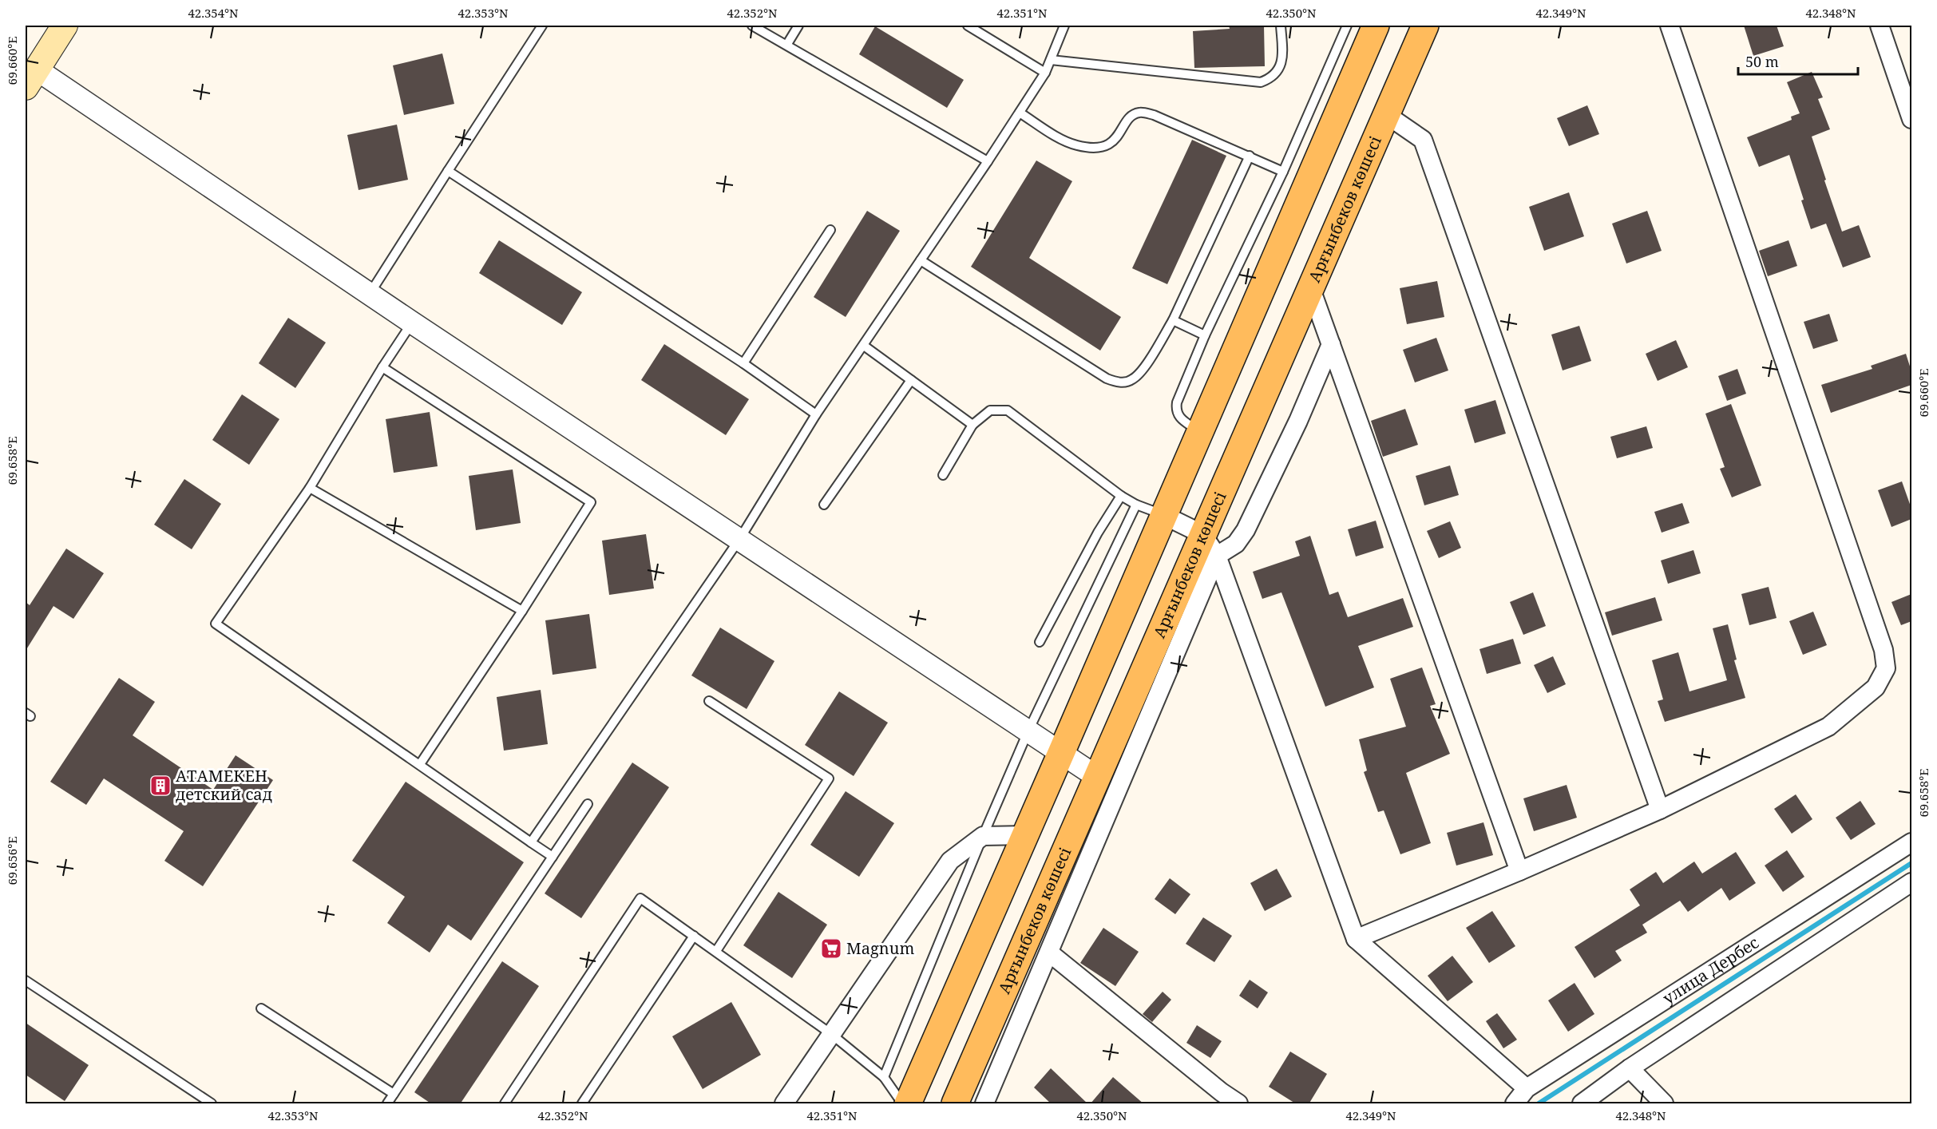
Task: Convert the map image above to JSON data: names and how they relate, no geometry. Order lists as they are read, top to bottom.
{
  "streets": {
    "main road": ["Арғынбеков көшесі"],
    "street": ["улица Дербес"]
  },
  "places": {
    "building": ["АТАМЕКЕН детский сад"],
    "supermarket": ["Magnum"]
  },
  "scale_bar": "50 m",
  "coordinates": [
    "42.354°N",
    "42.353°N",
    "42.352°N",
    "42.351°N",
    "42.350°N",
    "42.349°N",
    "42.348°N",
    "69.660°E",
    "69.658°E",
    "69.656°E"
  ]
}
